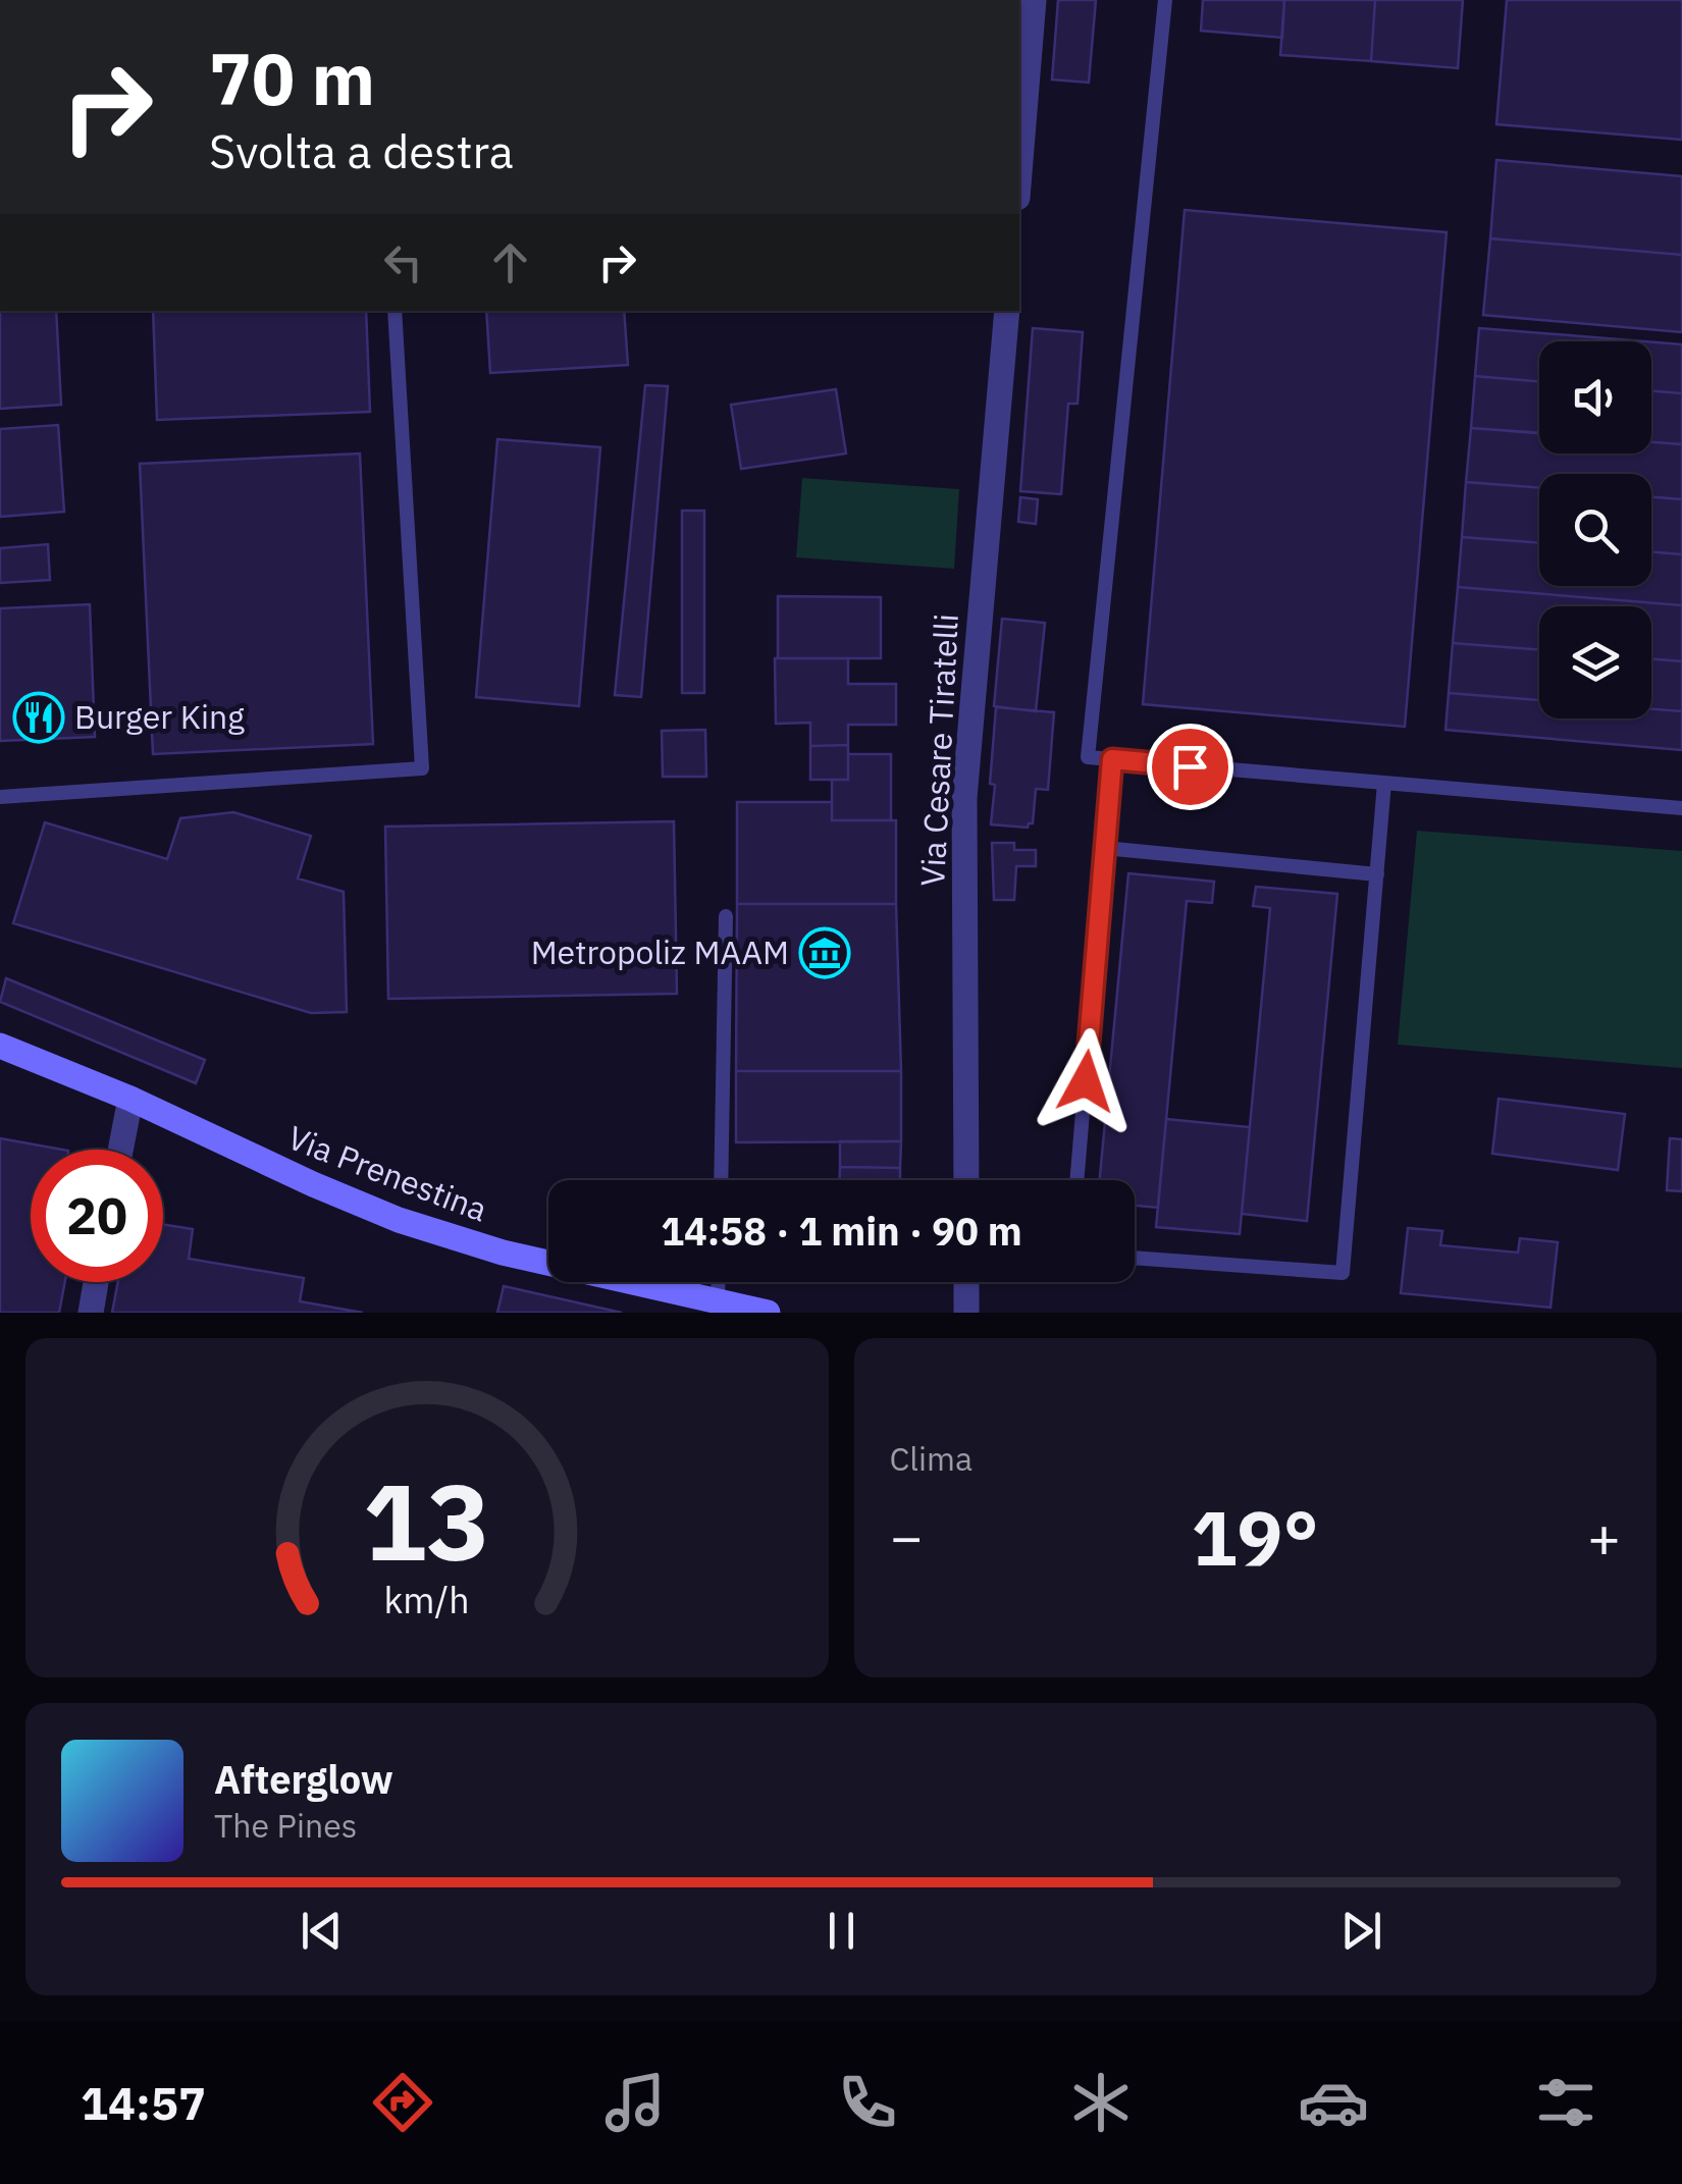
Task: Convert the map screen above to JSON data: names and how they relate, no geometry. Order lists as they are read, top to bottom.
{
  "streets": {
    "street": ["Via Cesare Tiratelli", "Via Prenestina"]
  },
  "places": {
    "restaurant": ["Burger King"],
    "museum": ["Metropoliz MAAM"]
  },
  "page": {
    "turn": ["70 m", "Svolta a destra"],
    "limit": "20",
    "trip": "14:58 · 1 min · 90 m",
    "tile": "Clima",
    "heat": ["−", "19°", "+"],
    "song": ["Afterglow", "The Pines"],
    "tabs": "14:57",
    "gauge": ["13", "km/h"]
  }
}
